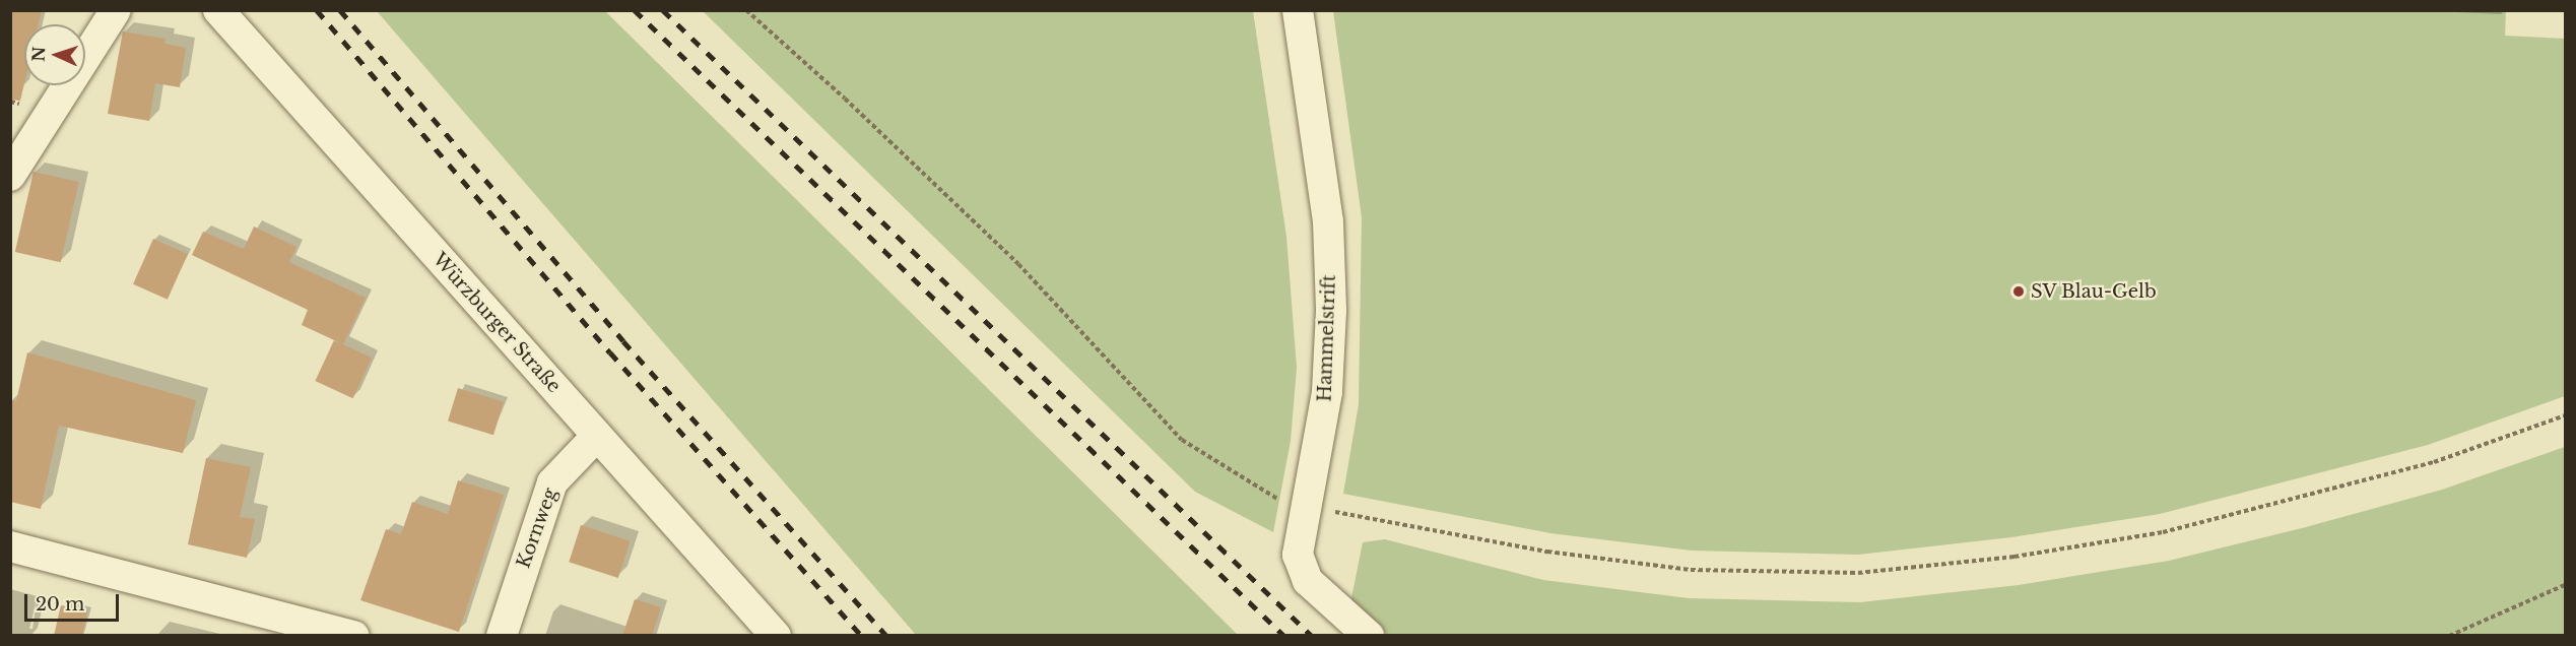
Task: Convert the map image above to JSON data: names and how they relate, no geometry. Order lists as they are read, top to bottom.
{
  "streets": {
    "street": ["Würzburger Straße", "Hammelstrift", "Kornweg"]
  },
  "crossings": [
    ["Würzburger Straße", "Kornweg"]
  ],
  "places": ["SV Blau-Gelb"],
  "scale_bar": "20 m",
  "north": "left"
}
